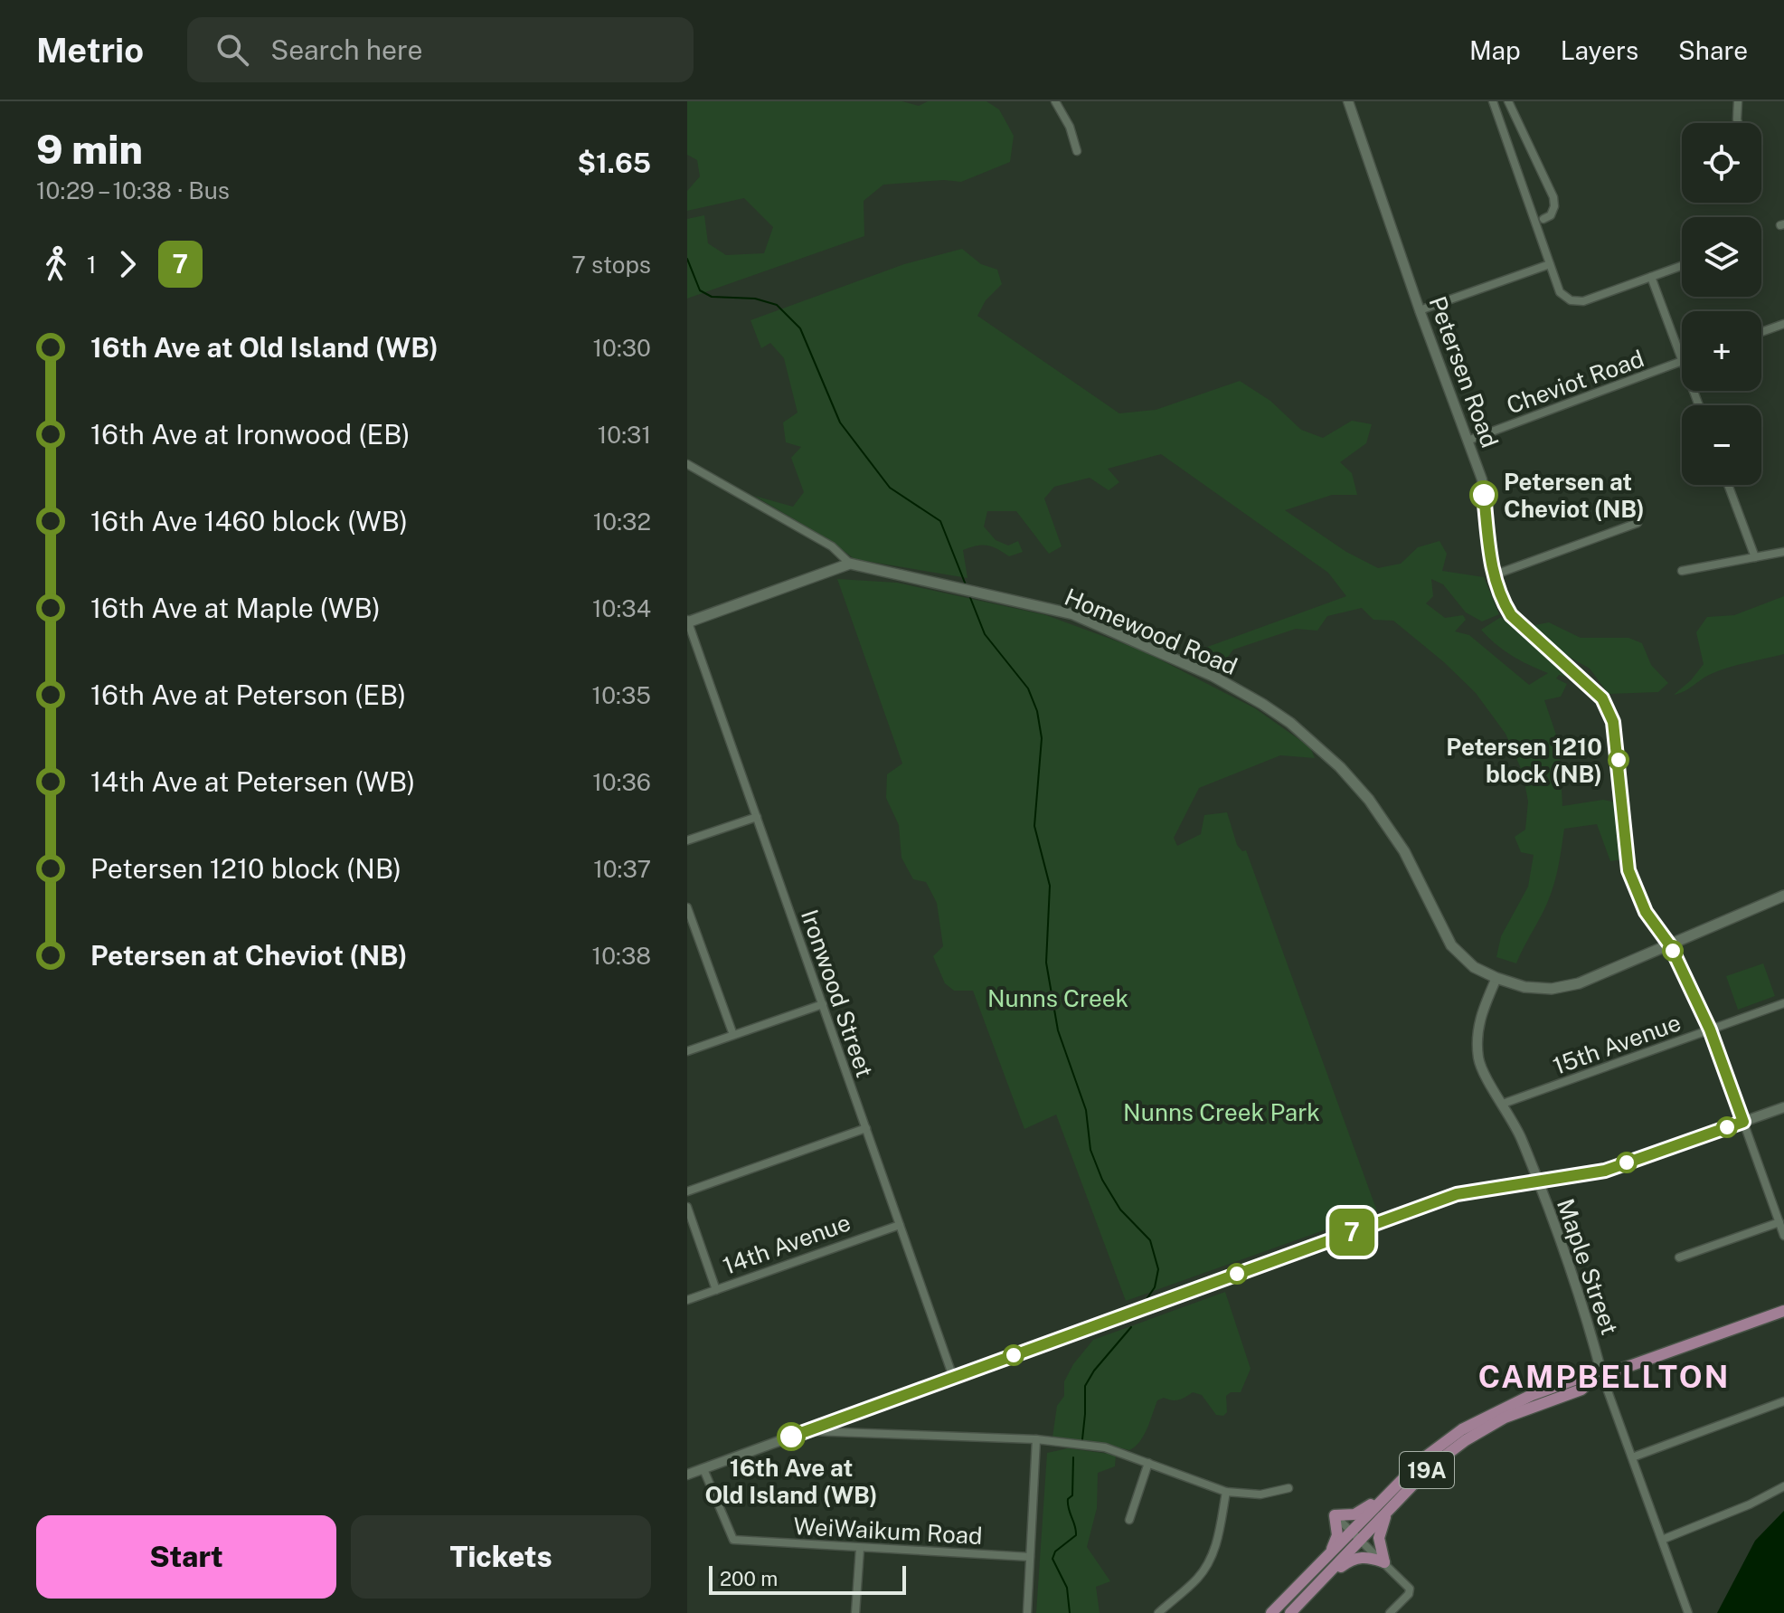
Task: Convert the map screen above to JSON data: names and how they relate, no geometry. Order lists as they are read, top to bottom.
{
  "streets": {
    "main road": ["Homewood Road", "19A"],
    "street": [
      "Petersen Road",
      "Cheviot Road",
      "Ironwood Street",
      "15th Avenue",
      "14th Avenue",
      "Maple Street",
      "WeiWaikum Road"
    ]
  },
  "crossings": [
    ["Petersen Road", "Cheviot Road"],
    ["Petersen Road", "15th Avenue"],
    ["Homewood Road", "Maple Street"],
    ["Ironwood Street", "14th Avenue"],
    ["15th Avenue", "Maple Street"],
    ["Maple Street", "19A"]
  ],
  "districts": ["CAMPBELLTON"],
  "parks": ["Nunns Creek", "Nunns Creek Park"],
  "places": ["Petersen at Cheviot (NB)", "Petersen 1210 block (NB)", "16th Ave at Old Island (WB)"],
  "lines": ["bus line 7"],
  "scale_bar": "200 m",
  "page": {
    "header": "Metrio",
    "search": "Search here",
    "nav": ["Map", "Layers", "Share"],
    "heading": ["9 min", "10:29 – 10:38 · Bus", "$1.65"],
    "on_map": "7",
    "map_buttons": ["+", "−"],
    "legs": ["1", "7", "7 stops"],
    "list": [
      {
        "name": "16th Ave at Old Island (WB)",
        "value": "10:30"
      },
      {
        "name": "16th Ave at Ironwood (EB)",
        "value": "10:31"
      },
      {
        "name": "16th Ave 1460 block (WB)",
        "value": "10:32"
      },
      {
        "name": "16th Ave at Maple (WB)",
        "value": "10:34"
      },
      {
        "name": "16th Ave at Peterson (EB)",
        "value": "10:35"
      },
      {
        "name": "14th Ave at Petersen (WB)",
        "value": "10:36"
      },
      {
        "name": "Petersen 1210 block (NB)",
        "value": "10:37"
      },
      {
        "name": "Petersen at Cheviot (NB)",
        "value": "10:38"
      }
    ],
    "buttons": ["Start", "Tickets"],
    "scale": "200 m"
  }
}
